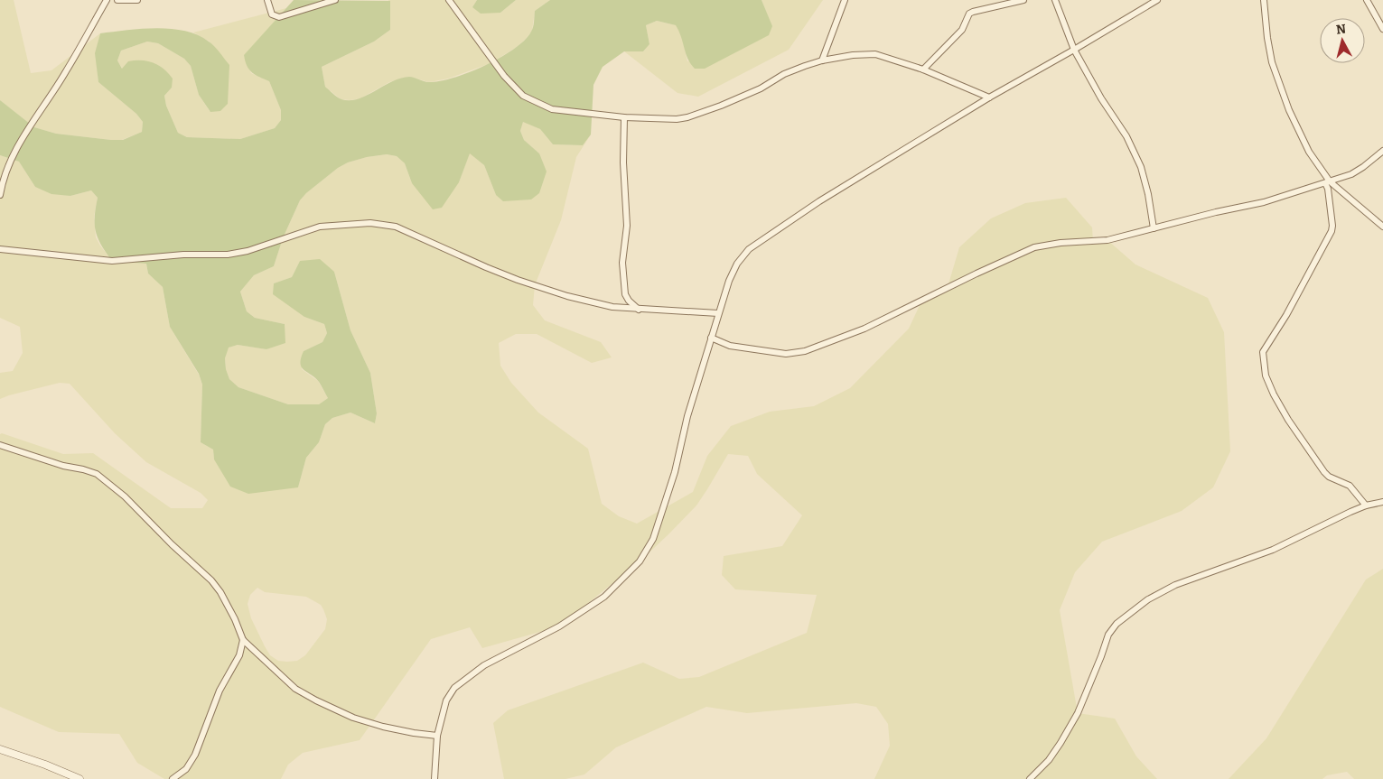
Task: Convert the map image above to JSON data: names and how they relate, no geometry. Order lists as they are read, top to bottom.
{
  "north": "top"
}
